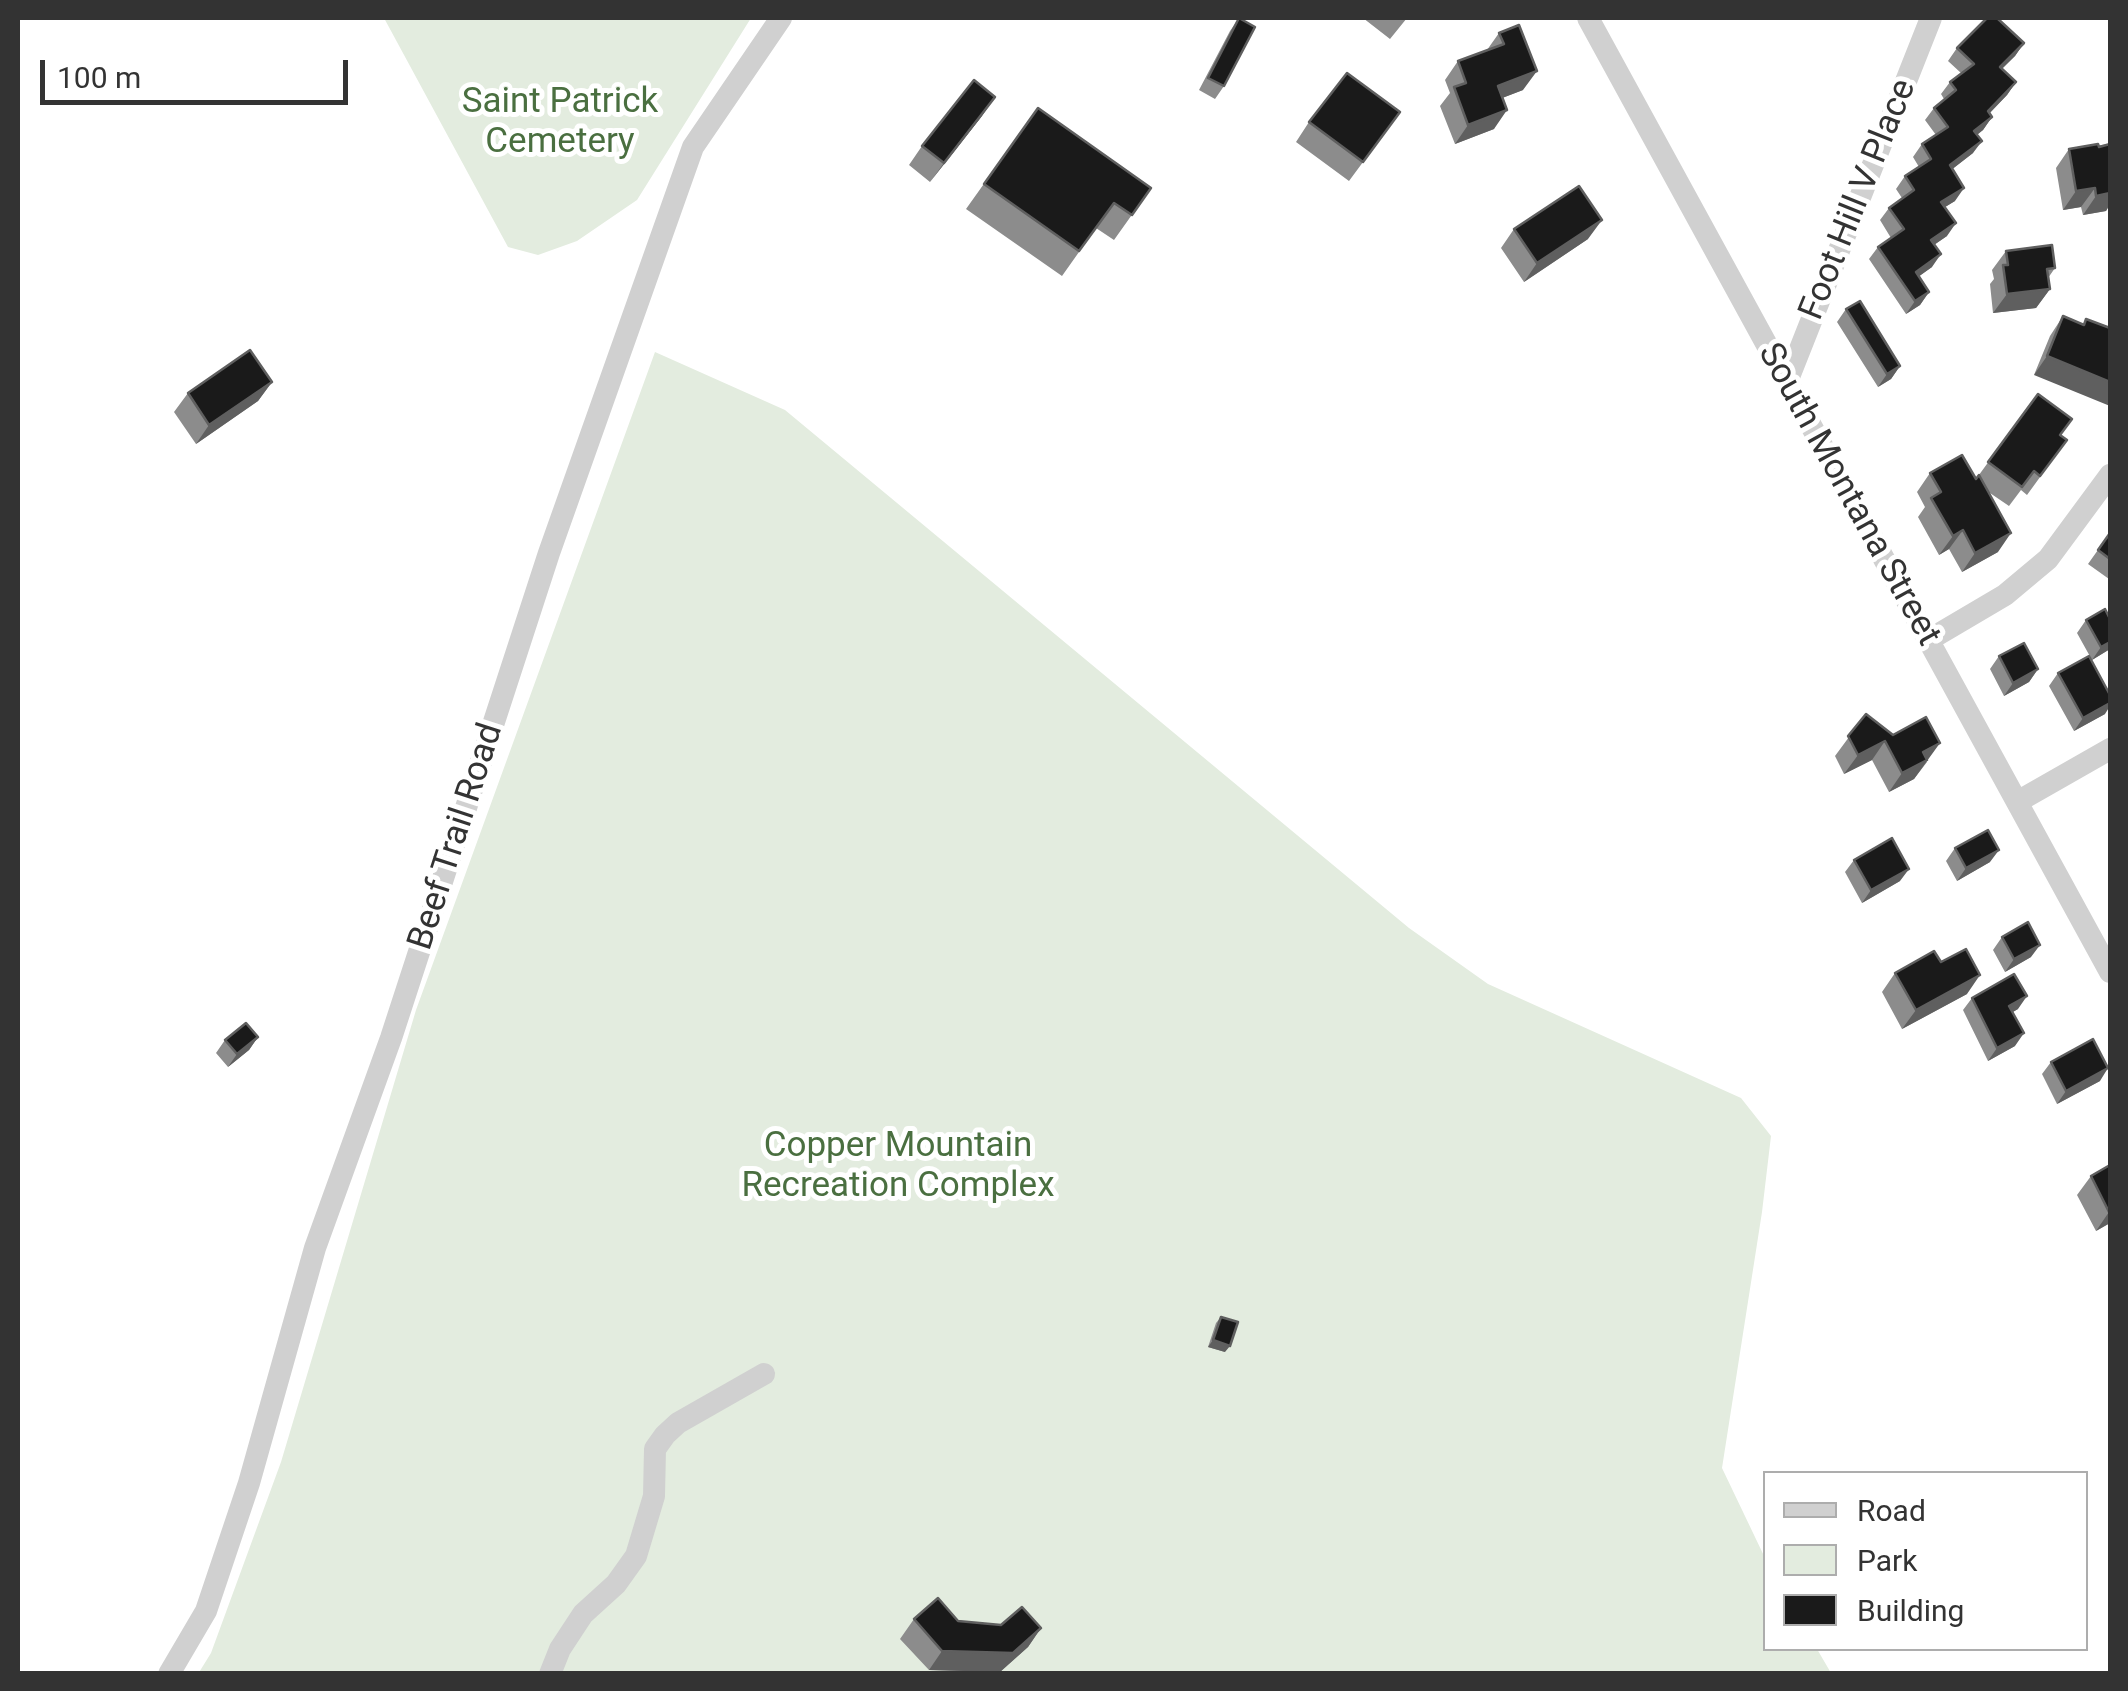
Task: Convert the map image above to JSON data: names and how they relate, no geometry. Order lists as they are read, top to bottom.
{
  "streets": {
    "street": ["Foot Hill V Place", "South Montana Street", "Beef Trail Road"]
  },
  "crossings": [
    ["Foot Hill V Place", "South Montana Street"]
  ],
  "parks": ["Saint Patrick Cemetery", "Copper Mountain Recreation Complex"],
  "legend": ["Road", "Park", "Building"],
  "scale_bar": "100 m"
}
